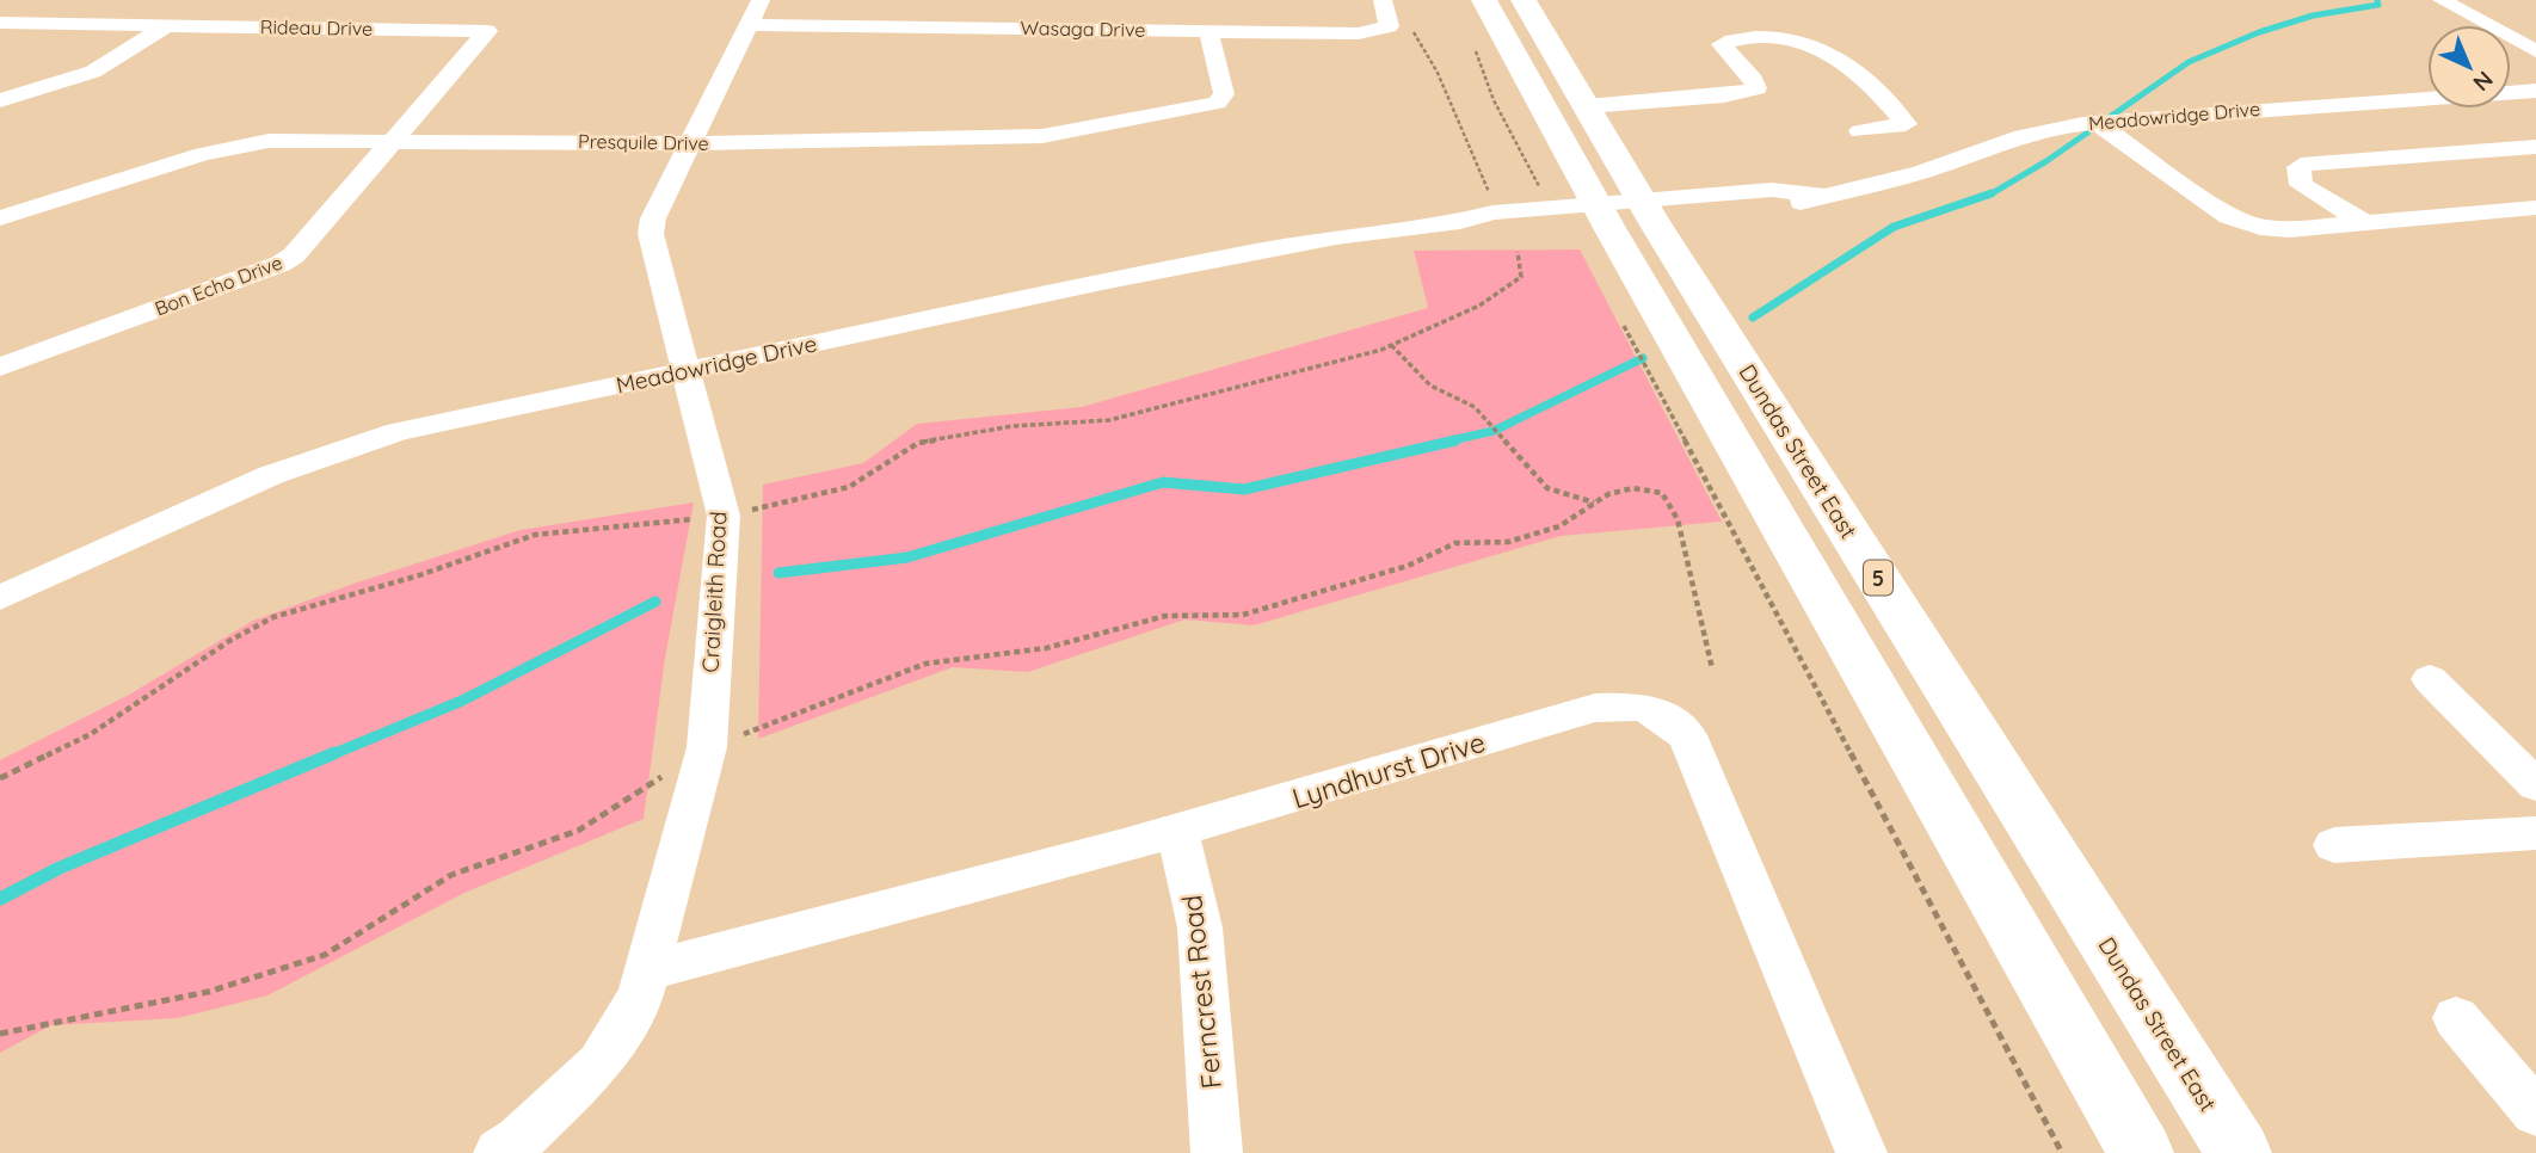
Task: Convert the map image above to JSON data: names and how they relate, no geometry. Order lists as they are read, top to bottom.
{
  "streets": {
    "main road": ["Dundas Street East", "5"],
    "street": [
      "Rideau Drive",
      "Wasaga Drive",
      "Meadowridge Drive",
      "Presquile Drive",
      "Bon Echo Drive",
      "Craigleith Road",
      "Lyndhurst Drive",
      "Ferncrest Road"
    ]
  },
  "crossings": [
    ["Rideau Drive", "Presquile Drive"],
    ["Rideau Drive", "Bon Echo Drive"],
    ["Wasaga Drive", "Presquile Drive"],
    ["Wasaga Drive", "Craigleith Road"],
    ["Meadowridge Drive", "Dundas Street East"],
    ["Meadowridge Drive", "Craigleith Road"],
    ["Presquile Drive", "Bon Echo Drive"],
    ["Presquile Drive", "Craigleith Road"],
    ["Craigleith Road", "Lyndhurst Drive"],
    ["Lyndhurst Drive", "Ferncrest Road"]
  ],
  "north": "bottom right"
}
